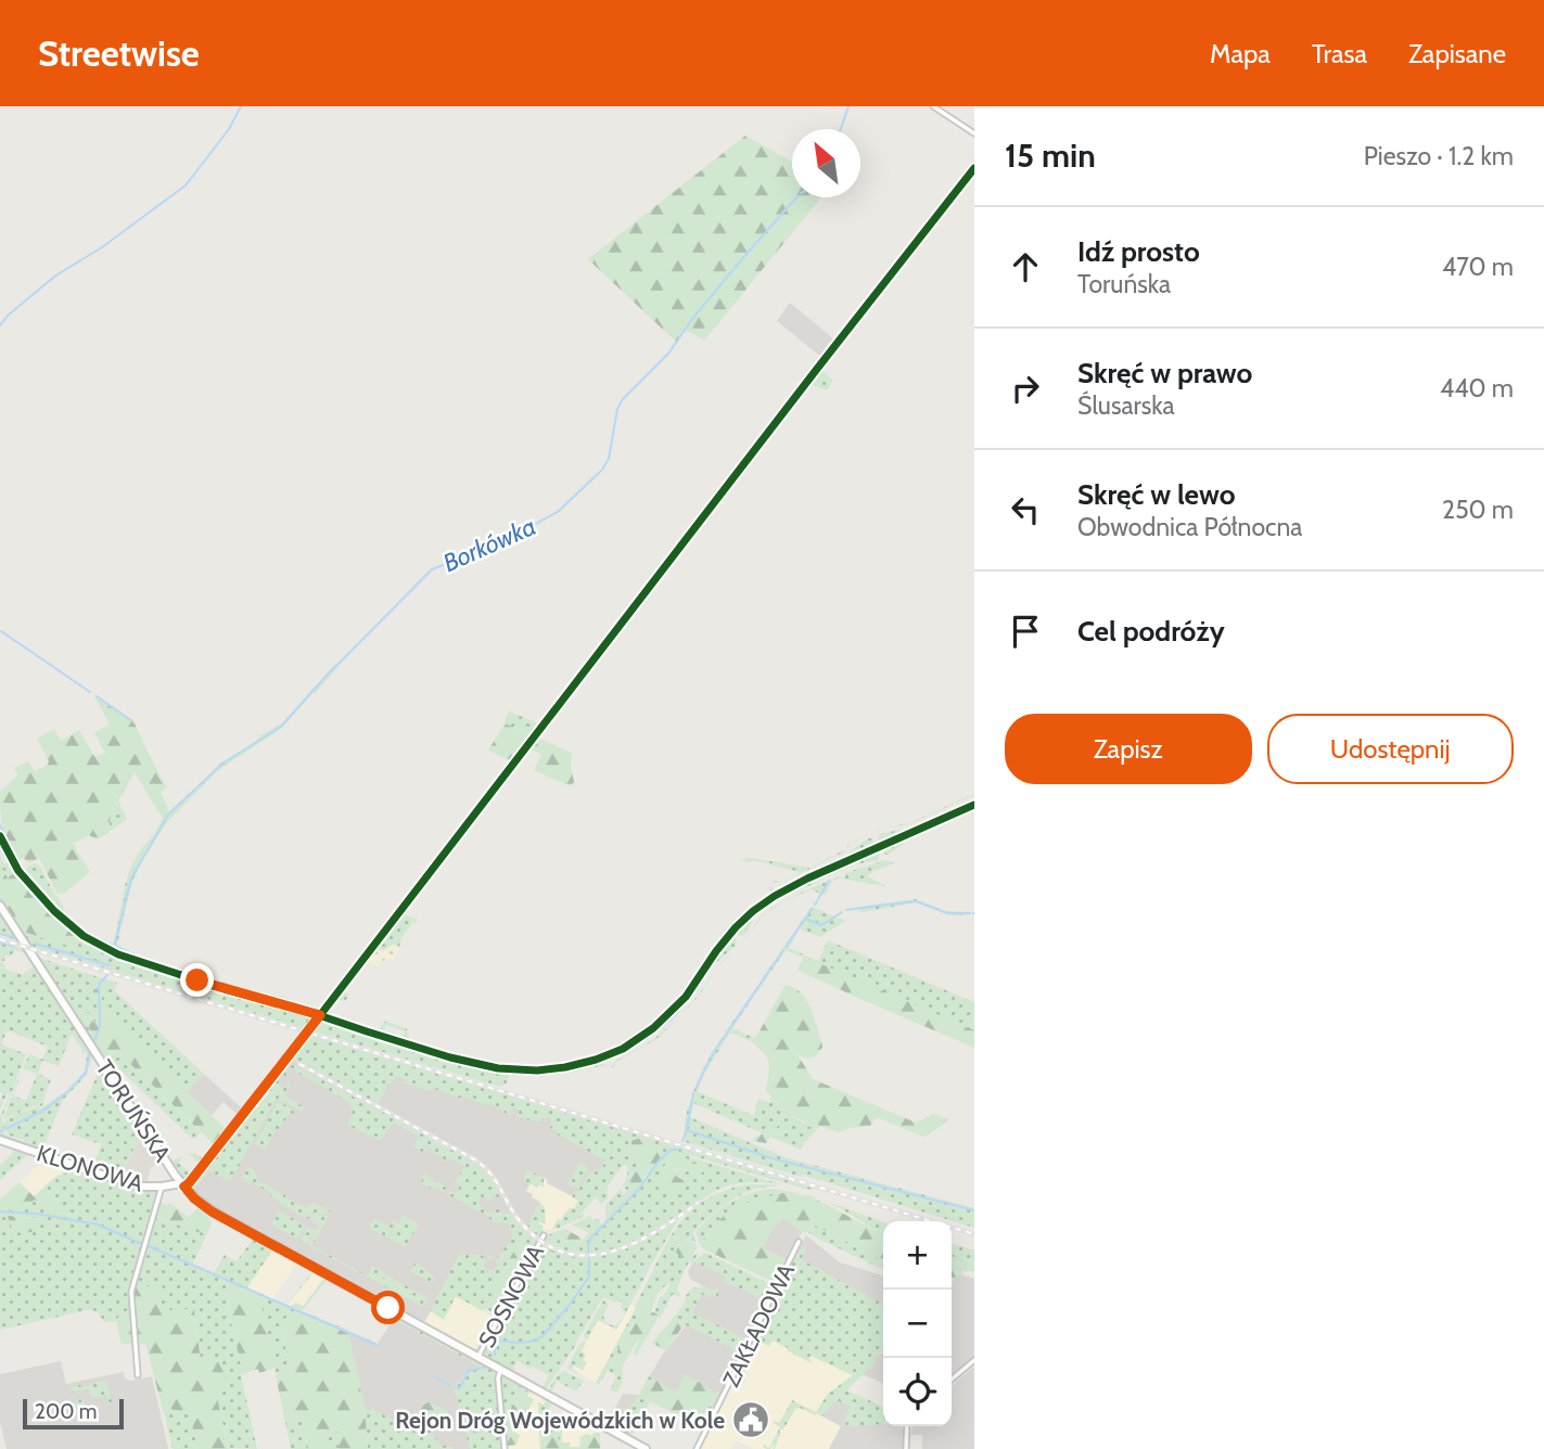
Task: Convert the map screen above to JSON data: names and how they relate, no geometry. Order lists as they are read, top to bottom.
{
  "streets": {
    "street": [
      "TORUŃSKA",
      "KLONOWA",
      "SOSNOWA",
      "ZAKŁADOWA"
    ]
  },
  "crossings": [
    ["TORUŃSKA", "KLONOWA"],
    ["TORUŃSKA", "SOSNOWA"]
  ],
  "water": ["Borkówka"],
  "places": {
    "public building": ["Rejon Dróg Wojewódzkich w Kole"]
  },
  "scale_bar": "200 m",
  "north": "top left",
  "page": {
    "header": "Streetwise",
    "nav": ["Mapa", "Trasa", "Zapisane"],
    "heading": ["15 min", "Pieszo · 1.2 km"],
    "list": [
      ["Idź prosto", "Toruńska", "470 m"],
      ["Skręć w prawo", "Ślusarska", "440 m"],
      ["Skręć w lewo", "Obwodnica Północna", "250 m"],
      "Cel podróży"
    ],
    "buttons": ["Zapisz", "Udostępnij"],
    "map_buttons": ["+", "−"],
    "scale": "200 m"
  }
}
